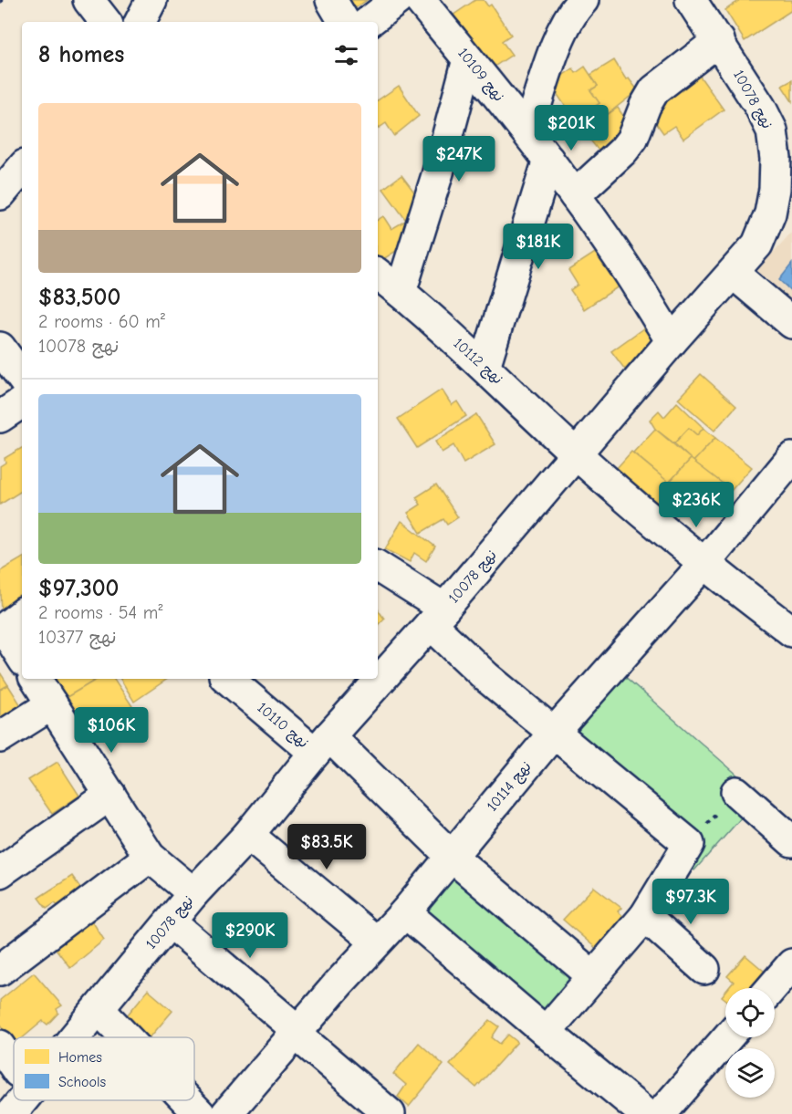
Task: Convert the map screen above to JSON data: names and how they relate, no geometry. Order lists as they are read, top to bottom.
{
  "streets": {
    "street": [
      "نهج 10109",
      "نهج 10078",
      "نهج 10112",
      "نهج 10110",
      "نهج 10114"
    ]
  },
  "crossings": [
    ["نهج 10109", "نهج 10078"],
    ["نهج 10078", "نهج 10112"],
    ["نهج 10078", "نهج 10110"],
    ["نهج 10112", "نهج 10114"],
    ["نهج 10110", "نهج 10114"]
  ],
  "legend": ["Homes", "Schools"],
  "page": {
    "heading": "8 homes",
    "list": [
      {
        "name": "$83,500",
        "note": "2 rooms · 60 m² · نهج 10078"
      },
      {
        "name": "$97,300",
        "note": "2 rooms · 54 m² · نهج 10377"
      }
    ],
    "price": [
      "$201K",
      "$247K",
      "$181K",
      "$236K",
      "$106K",
      "$83.5K",
      "$97.3K",
      "$290K"
    ]
  }
}
